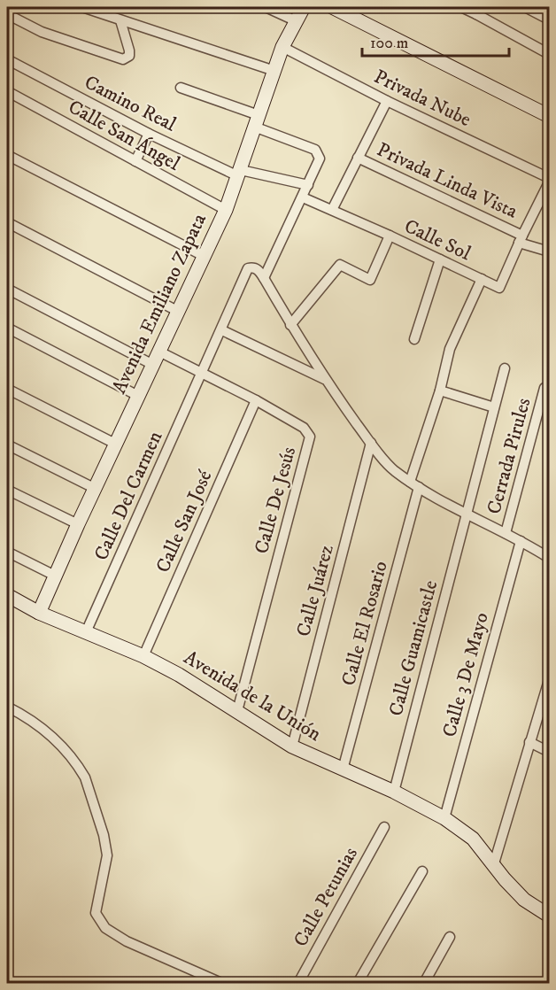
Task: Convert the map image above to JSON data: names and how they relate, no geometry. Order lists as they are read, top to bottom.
{
  "streets": {
    "main road": ["Avenida Emiliano Zapata", "Avenida de la Unión"],
    "street": [
      "Privada Nube",
      "Camino Real",
      "Calle San Ángel",
      "Privada Linda Vista",
      "Calle Sol",
      "Cerrada Pirules",
      "Calle Del Carmen",
      "Calle De Jesús",
      "Calle San José",
      "Calle Juárez",
      "Calle El Rosario",
      "Calle Guamicastle",
      "Calle 3 De Mayo",
      "Calle Petunias"
    ]
  },
  "crossings": [
    ["Privada Nube", "Privada Linda Vista"],
    ["Privada Nube", "Avenida Emiliano Zapata"],
    ["Camino Real", "Avenida Emiliano Zapata"],
    ["Calle San Ángel", "Avenida Emiliano Zapata"],
    ["Privada Linda Vista", "Calle Sol"],
    ["Avenida Emiliano Zapata", "Calle De Jesús"],
    ["Avenida Emiliano Zapata", "Avenida de la Unión"],
    ["Calle Del Carmen", "Calle De Jesús"],
    ["Calle Del Carmen", "Avenida de la Unión"],
    ["Calle De Jesús", "Calle San José"],
    ["Calle De Jesús", "Avenida de la Unión"],
    ["Calle San José", "Avenida de la Unión"],
    ["Calle Juárez", "Avenida de la Unión"],
    ["Calle El Rosario", "Avenida de la Unión"],
    ["Calle Guamicastle", "Avenida de la Unión"],
    ["Calle 3 De Mayo", "Avenida de la Unión"]
  ],
  "scale_bar": "100 m"
}
